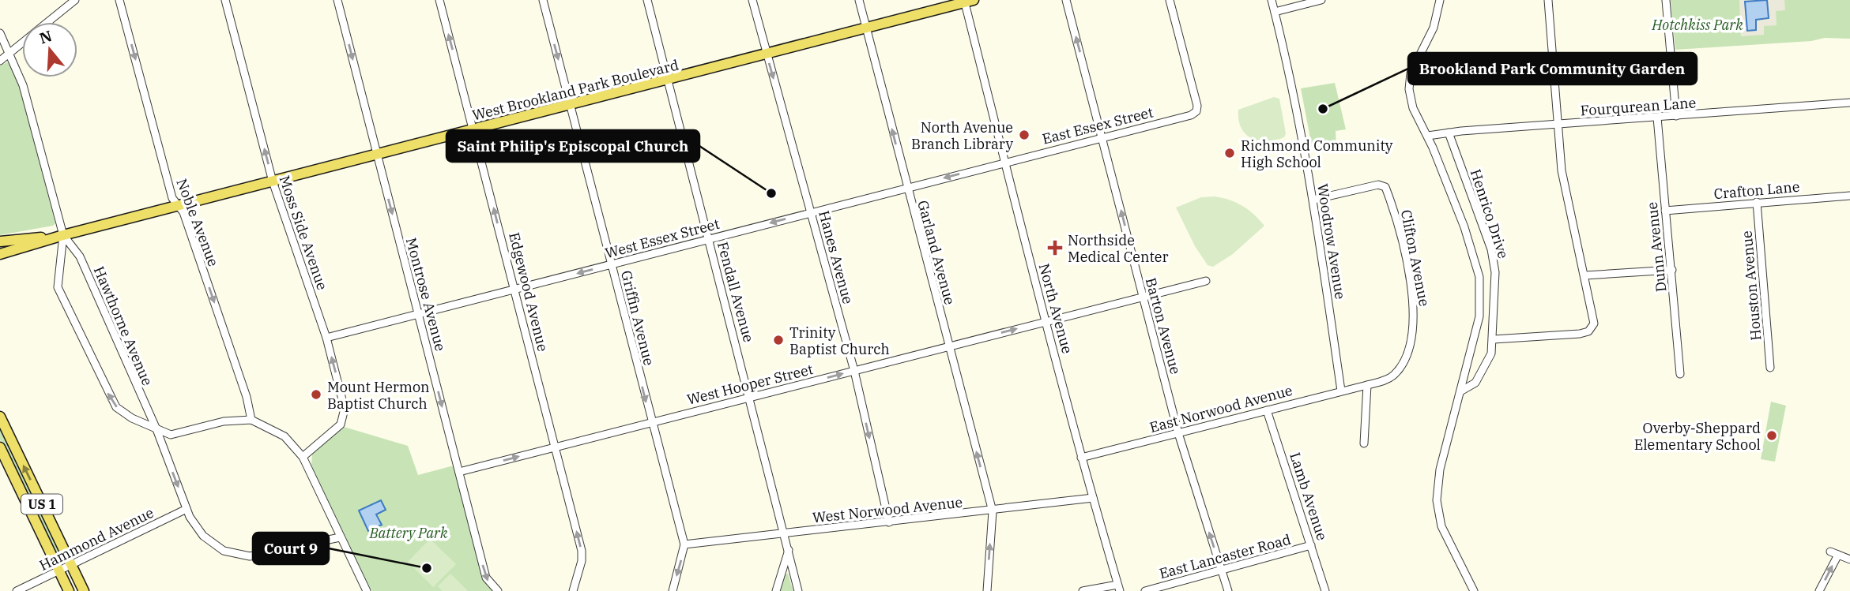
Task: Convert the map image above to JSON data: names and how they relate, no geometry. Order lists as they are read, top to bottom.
{
  "streets": {
    "main road": ["West Brookland Park Boulevard", "US 1"],
    "street": [
      "Fourqurean Lane",
      "East Essex Street",
      "Crafton Lane",
      "Henrico Drive",
      "Noble Avenue",
      "Moss Side Avenue",
      "West Essex Street",
      "Woodrow Avenue",
      "Dunn Avenue",
      "Garland Avenue",
      "Hanes Avenue",
      "Clifton Avenue",
      "Houston Avenue",
      "Edgewood Avenue",
      "Fendall Avenue",
      "Montrose Avenue",
      "North Avenue",
      "Griffin Avenue",
      "Hawthorne Avenue",
      "Barton Avenue",
      "West Hooper Street",
      "East Norwood Avenue",
      "Lamb Avenue",
      "West Norwood Avenue",
      "Hammond Avenue",
      "East Lancaster Road"
    ]
  },
  "crossings": [
    ["West Brookland Park Boulevard", "Noble Avenue"],
    ["West Brookland Park Boulevard", "Moss Side Avenue"],
    ["West Brookland Park Boulevard", "Garland Avenue"],
    ["West Brookland Park Boulevard", "Hanes Avenue"],
    ["West Brookland Park Boulevard", "Edgewood Avenue"],
    ["West Brookland Park Boulevard", "Fendall Avenue"],
    ["West Brookland Park Boulevard", "Montrose Avenue"],
    ["West Brookland Park Boulevard", "North Avenue"],
    ["West Brookland Park Boulevard", "Griffin Avenue"],
    ["West Brookland Park Boulevard", "Hawthorne Avenue"],
    ["Fourqurean Lane", "Henrico Drive"],
    ["Fourqurean Lane", "Dunn Avenue"],
    ["East Essex Street", "West Essex Street"],
    ["East Essex Street", "North Avenue"],
    ["East Essex Street", "Barton Avenue"],
    ["Crafton Lane", "Dunn Avenue"],
    ["Crafton Lane", "Houston Avenue"],
    ["Moss Side Avenue", "West Essex Street"],
    ["West Essex Street", "Garland Avenue"],
    ["West Essex Street", "Hanes Avenue"],
    ["West Essex Street", "Edgewood Avenue"],
    ["West Essex Street", "Fendall Avenue"],
    ["West Essex Street", "Montrose Avenue"],
    ["West Essex Street", "North Avenue"],
    ["West Essex Street", "Griffin Avenue"],
    ["Woodrow Avenue", "Clifton Avenue"],
    ["Woodrow Avenue", "East Norwood Avenue"],
    ["Garland Avenue", "West Hooper Street"],
    ["Garland Avenue", "West Norwood Avenue"],
    ["Hanes Avenue", "West Hooper Street"],
    ["Hanes Avenue", "West Norwood Avenue"],
    ["Clifton Avenue", "East Norwood Avenue"],
    ["Edgewood Avenue", "West Hooper Street"],
    ["Fendall Avenue", "West Hooper Street"],
    ["Fendall Avenue", "West Norwood Avenue"],
    ["Montrose Avenue", "West Hooper Street"],
    ["North Avenue", "West Hooper Street"],
    ["North Avenue", "East Norwood Avenue"],
    ["North Avenue", "West Norwood Avenue"],
    ["Griffin Avenue", "West Hooper Street"],
    ["Griffin Avenue", "West Norwood Avenue"],
    ["Hawthorne Avenue", "Hammond Avenue"],
    ["Barton Avenue", "West Hooper Street"],
    ["Barton Avenue", "East Norwood Avenue"],
    ["Barton Avenue", "East Lancaster Road"],
    ["East Norwood Avenue", "Lamb Avenue"],
    ["Lamb Avenue", "East Lancaster Road"],
    ["US 1", "Hammond Avenue"]
  ],
  "one_way": [
    "Noble Avenue",
    "Moss Side Avenue",
    "West Essex Street",
    "Garland Avenue",
    "Hanes Avenue",
    "Edgewood Avenue",
    "Montrose Avenue",
    "Griffin Avenue",
    "Barton Avenue",
    "West Hooper Street"
  ],
  "parks": ["Hotchkiss Park", "Battery Park"],
  "places": {
    "other": [
      "Brookland Park Community Garden",
      "North Avenue Branch Library",
      "Richmond Community High School",
      "Saint Philip's Episcopal Church",
      "Trinity Baptist Church",
      "Mount Hermon Baptist Church",
      "Overby-Sheppard Elementary School",
      "Court 9"
    ],
    "health": ["Northside Medical Center"]
  },
  "north": "top"
}
